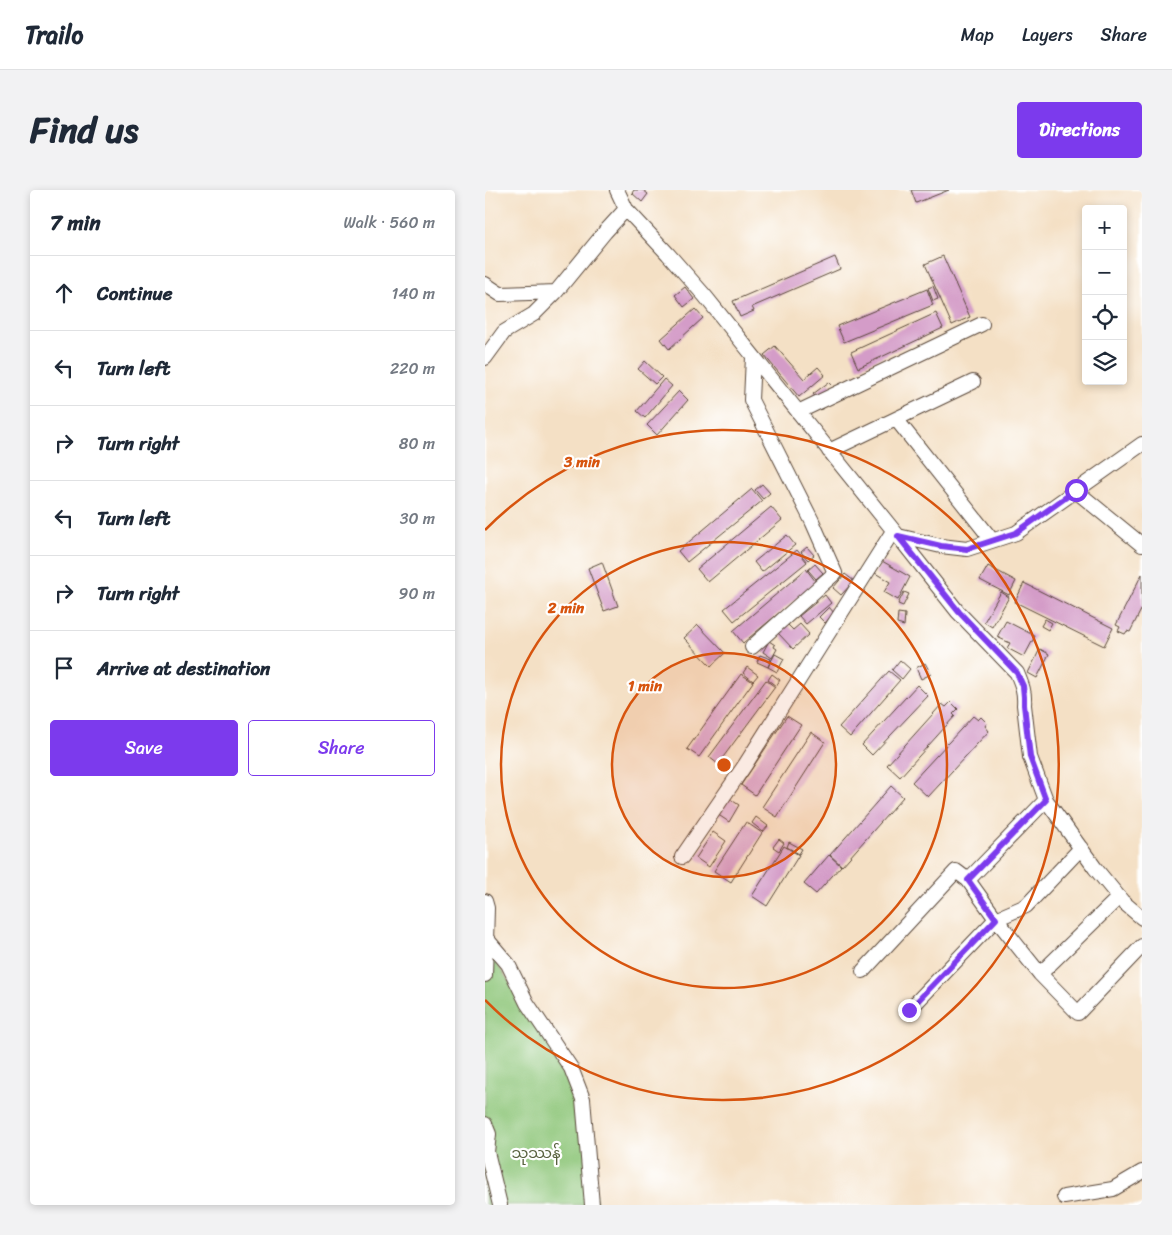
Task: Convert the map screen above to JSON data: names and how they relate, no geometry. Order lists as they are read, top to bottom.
{
  "parks": ["သုဿန်"],
  "page": {
    "header": "Trailo",
    "nav": ["Map", "Layers", "Share"],
    "title": "Find us",
    "buttons": [
      "Directions",
      ["Save", "Share"]
    ],
    "heading": ["7 min", "Walk · 560 m"],
    "map_buttons": ["+", "−"],
    "list": [
      ["Continue", "140 m"],
      ["Turn left", "220 m"],
      ["Turn right", "80 m"],
      ["Turn left", "30 m"],
      ["Turn right", "90 m"],
      "Arrive at destination"
    ]
  },
  "rings": ["3 min", "2 min", "1 min"]
}
